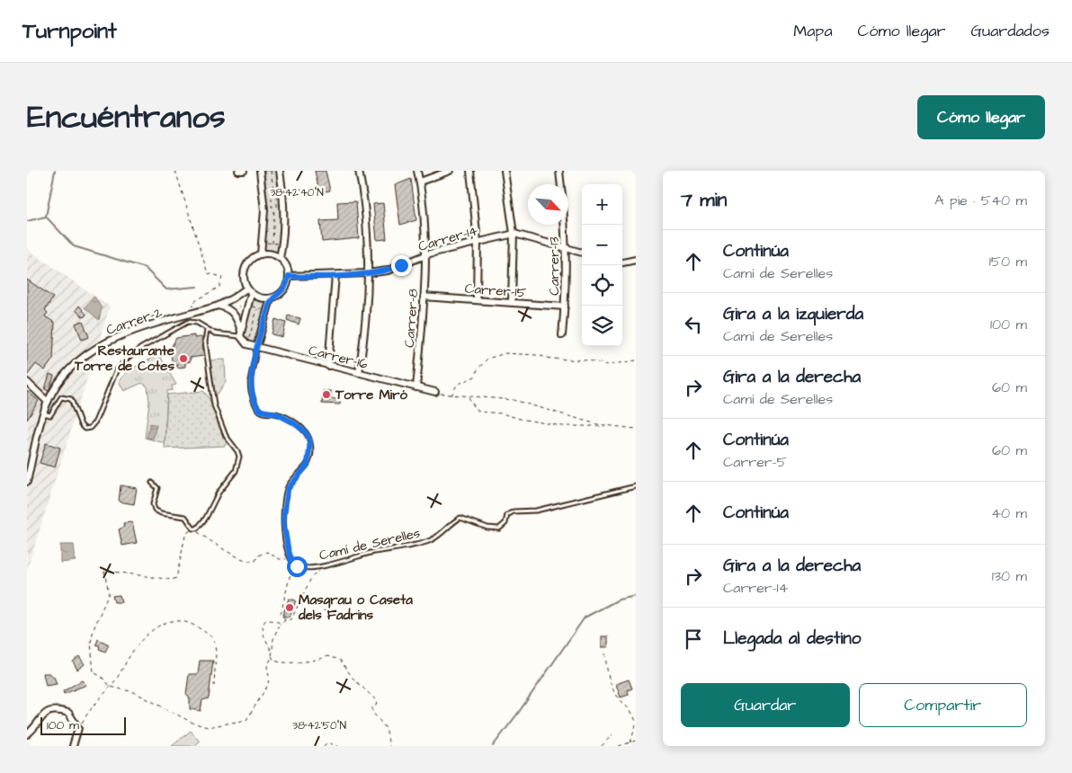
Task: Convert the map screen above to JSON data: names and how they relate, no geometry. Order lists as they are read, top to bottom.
{
  "streets": {
    "street": [
      "Carrer-14",
      "Carrer-13",
      "Carrer-15",
      "Carrer-8",
      "Carrer-2",
      "Carrer-16"
    ],
    "lane": ["Camí de Serelles"]
  },
  "crossings": [
    ["Carrer-14", "Carrer-13"],
    ["Carrer-14", "Carrer-8"],
    ["Carrer-14", "Carrer-2"],
    ["Carrer-13", "Carrer-15"],
    ["Carrer-15", "Carrer-8"],
    ["Carrer-8", "Carrer-16"]
  ],
  "places": ["Restaurante Torre de Cotes", "Torre Miró", "Masgrau o Caseta dels Fadrins"],
  "scale_bar": "100 m",
  "north": "bottom right",
  "page": {
    "header": "Turnpoint",
    "nav": ["Mapa", "Cómo llegar", "Guardados"],
    "title": "Encuéntranos",
    "buttons": [
      "Cómo llegar",
      ["Guardar", "Compartir"]
    ],
    "heading": ["7 min", "A pie · 540 m"],
    "map_buttons": ["+", "−"],
    "list": [
      ["Continúa", "Camí de Serelles", "150 m"],
      ["Gira a la izquierda", "Camí de Serelles", "100 m"],
      ["Gira a la derecha", "Camí de Serelles", "60 m"],
      ["Continúa", "Carrer-5", "60 m"],
      ["Continúa", "40 m"],
      ["Gira a la derecha", "Carrer-14", "130 m"],
      "Llegada al destino"
    ],
    "scale": "100 m"
  },
  "coordinates": ["38°42'40\"N", "38°42'50\"N"]
}
